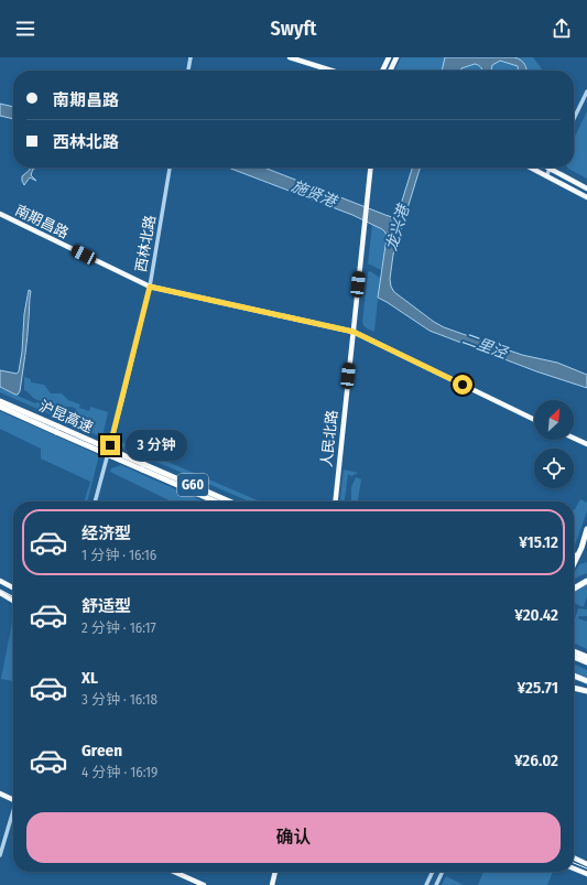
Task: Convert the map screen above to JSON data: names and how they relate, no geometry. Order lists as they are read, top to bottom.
{
  "streets": {
    "highway": ["沪昆高速", "G60"],
    "main road": ["南期昌路", "人民北路"],
    "street": ["西林北路"]
  },
  "crossings": [
    ["南期昌路", "西林北路"],
    ["南期昌路", "人民北路"]
  ],
  "water": ["施贤港", "龙兴港", "二里泾"],
  "north": "top right",
  "page": {
    "header": "Swyft",
    "banner": ["南期昌路", "西林北路"],
    "bubble": "3 分钟",
    "list": [
      {
        "name": "经济型",
        "note": "1 分钟 · 16:16",
        "value": "¥15.12"
      },
      {
        "name": "舒适型",
        "note": "2 分钟 · 16:17",
        "value": "¥20.42"
      },
      {
        "name": "XL",
        "note": "3 分钟 · 16:18",
        "value": "¥25.71"
      },
      {
        "name": "Green",
        "note": "4 分钟 · 16:19",
        "value": "¥26.02"
      }
    ],
    "buttons": "确认"
  }
}
